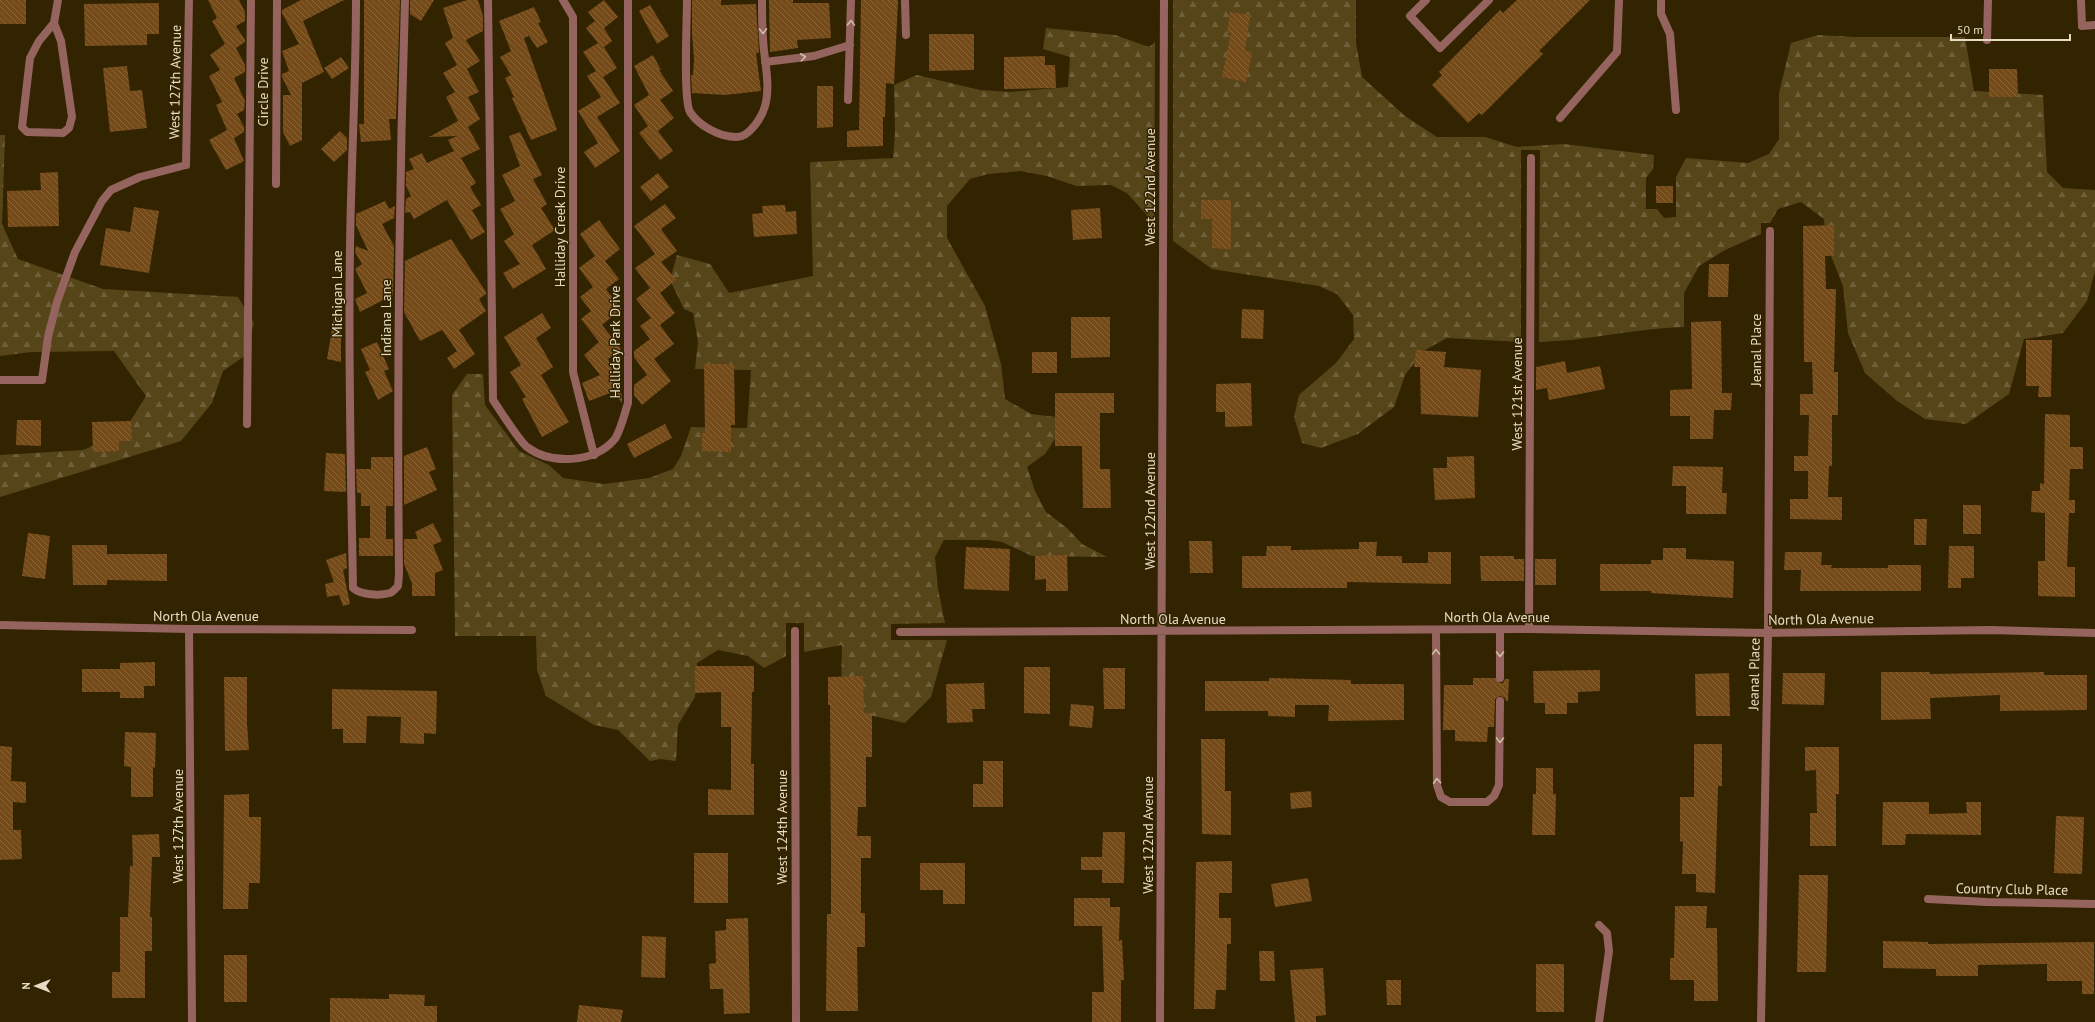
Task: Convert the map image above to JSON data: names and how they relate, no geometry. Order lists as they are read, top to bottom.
{
  "streets": {
    "street": [
      "West 127th Avenue",
      "Circle Drive",
      "West 122nd Avenue",
      "Halliday Creek Drive",
      "Michigan Lane",
      "Indiana Lane",
      "Halliday Park Drive",
      "Jeanal Place",
      "West 121st Avenue",
      "North Ola Avenue",
      "West 124th Avenue",
      "Country Club Place"
    ]
  },
  "crossings": [
    ["West 127th Avenue", "North Ola Avenue"],
    ["West 122nd Avenue", "North Ola Avenue"],
    ["Halliday Creek Drive", "Halliday Park Drive"],
    ["Michigan Lane", "Indiana Lane"],
    ["Jeanal Place", "North Ola Avenue"],
    ["West 121st Avenue", "North Ola Avenue"]
  ],
  "scale_bar": "50 m",
  "north": "left"
}
